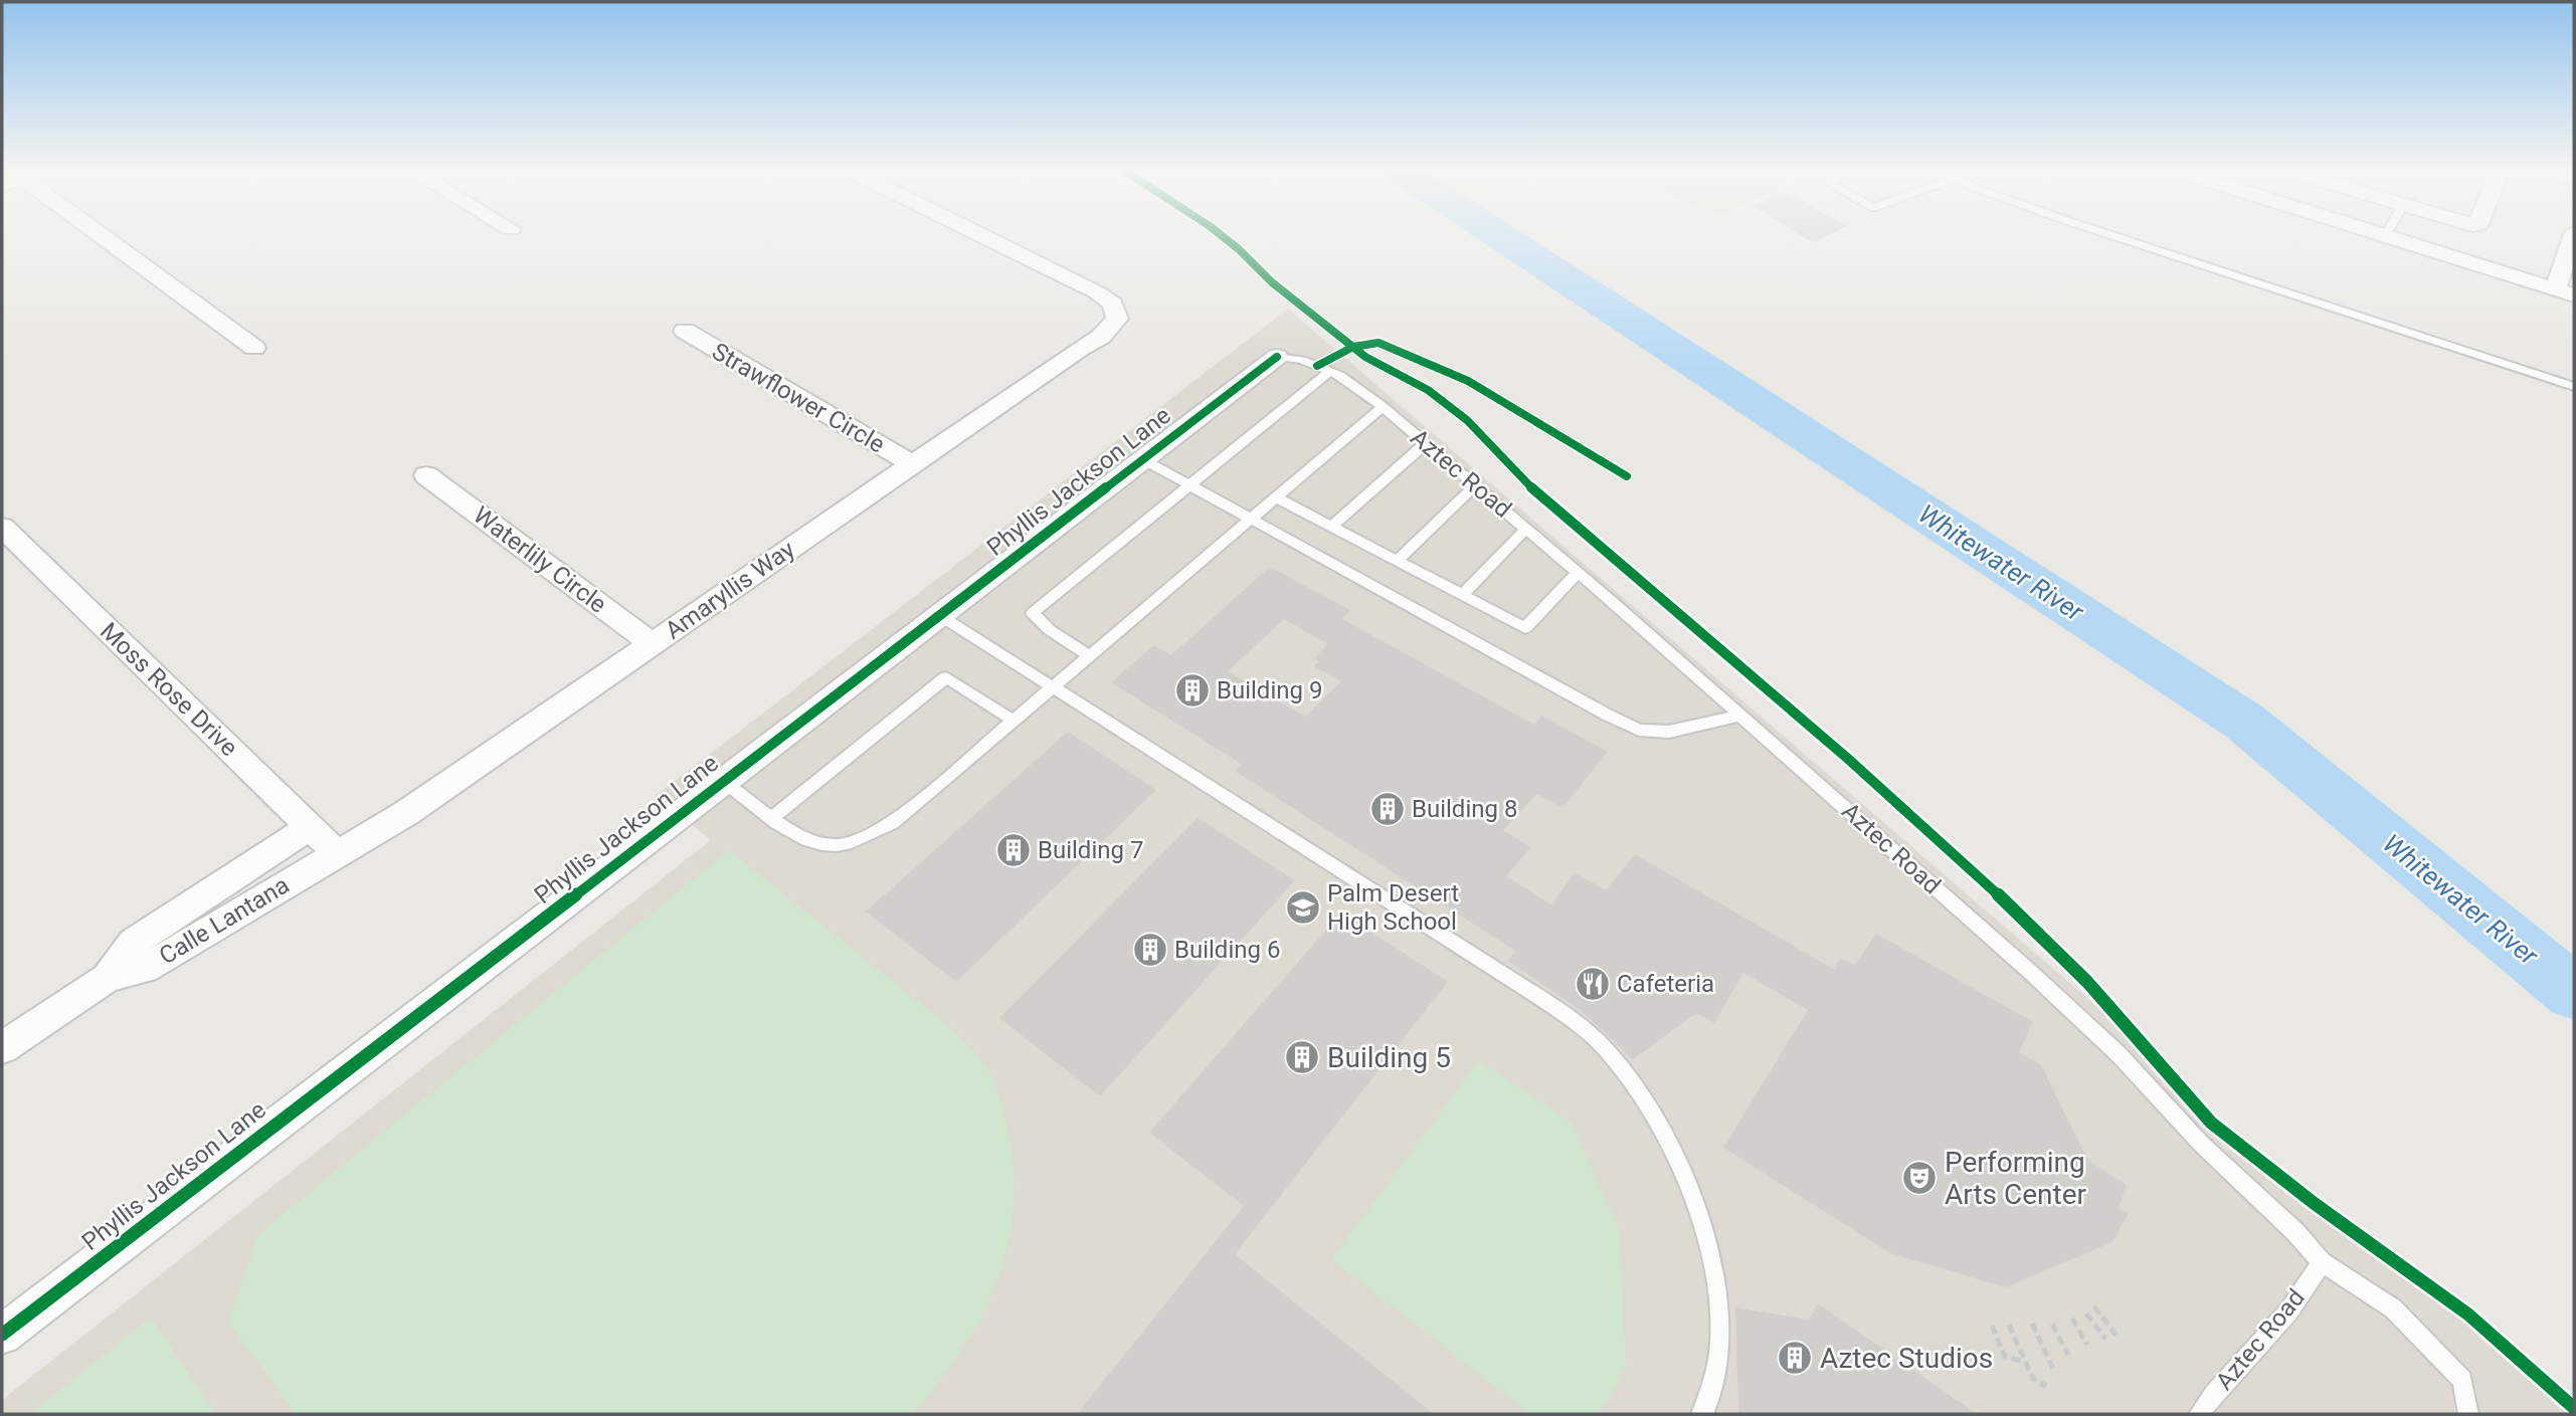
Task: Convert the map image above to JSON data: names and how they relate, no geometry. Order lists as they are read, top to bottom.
{
  "streets": {
    "street": [
      "Strawflower Circle",
      "Phyllis Jackson Lane",
      "Waterlily Circle",
      "Amaryllis Way",
      "Moss Rose Drive",
      "Calle Lantana"
    ],
    "lane": ["Aztec Road"]
  },
  "crossings": [
    ["Strawflower Circle", "Amaryllis Way"],
    ["Aztec Road", "Phyllis Jackson Lane"],
    ["Waterlily Circle", "Amaryllis Way"],
    ["Amaryllis Way", "Moss Rose Drive"],
    ["Amaryllis Way", "Calle Lantana"],
    ["Moss Rose Drive", "Calle Lantana"]
  ],
  "water": ["Whitewater River"],
  "places": {
    "building": [
      "Building 9",
      "Building 8",
      "Building 7",
      "Building 6",
      "Building 5",
      "Aztec Studios"
    ],
    "school or university": ["Palm Desert High School"],
    "restaurant": ["Cafeteria"],
    "theatre": ["Performing Arts Center"]
  }
}
